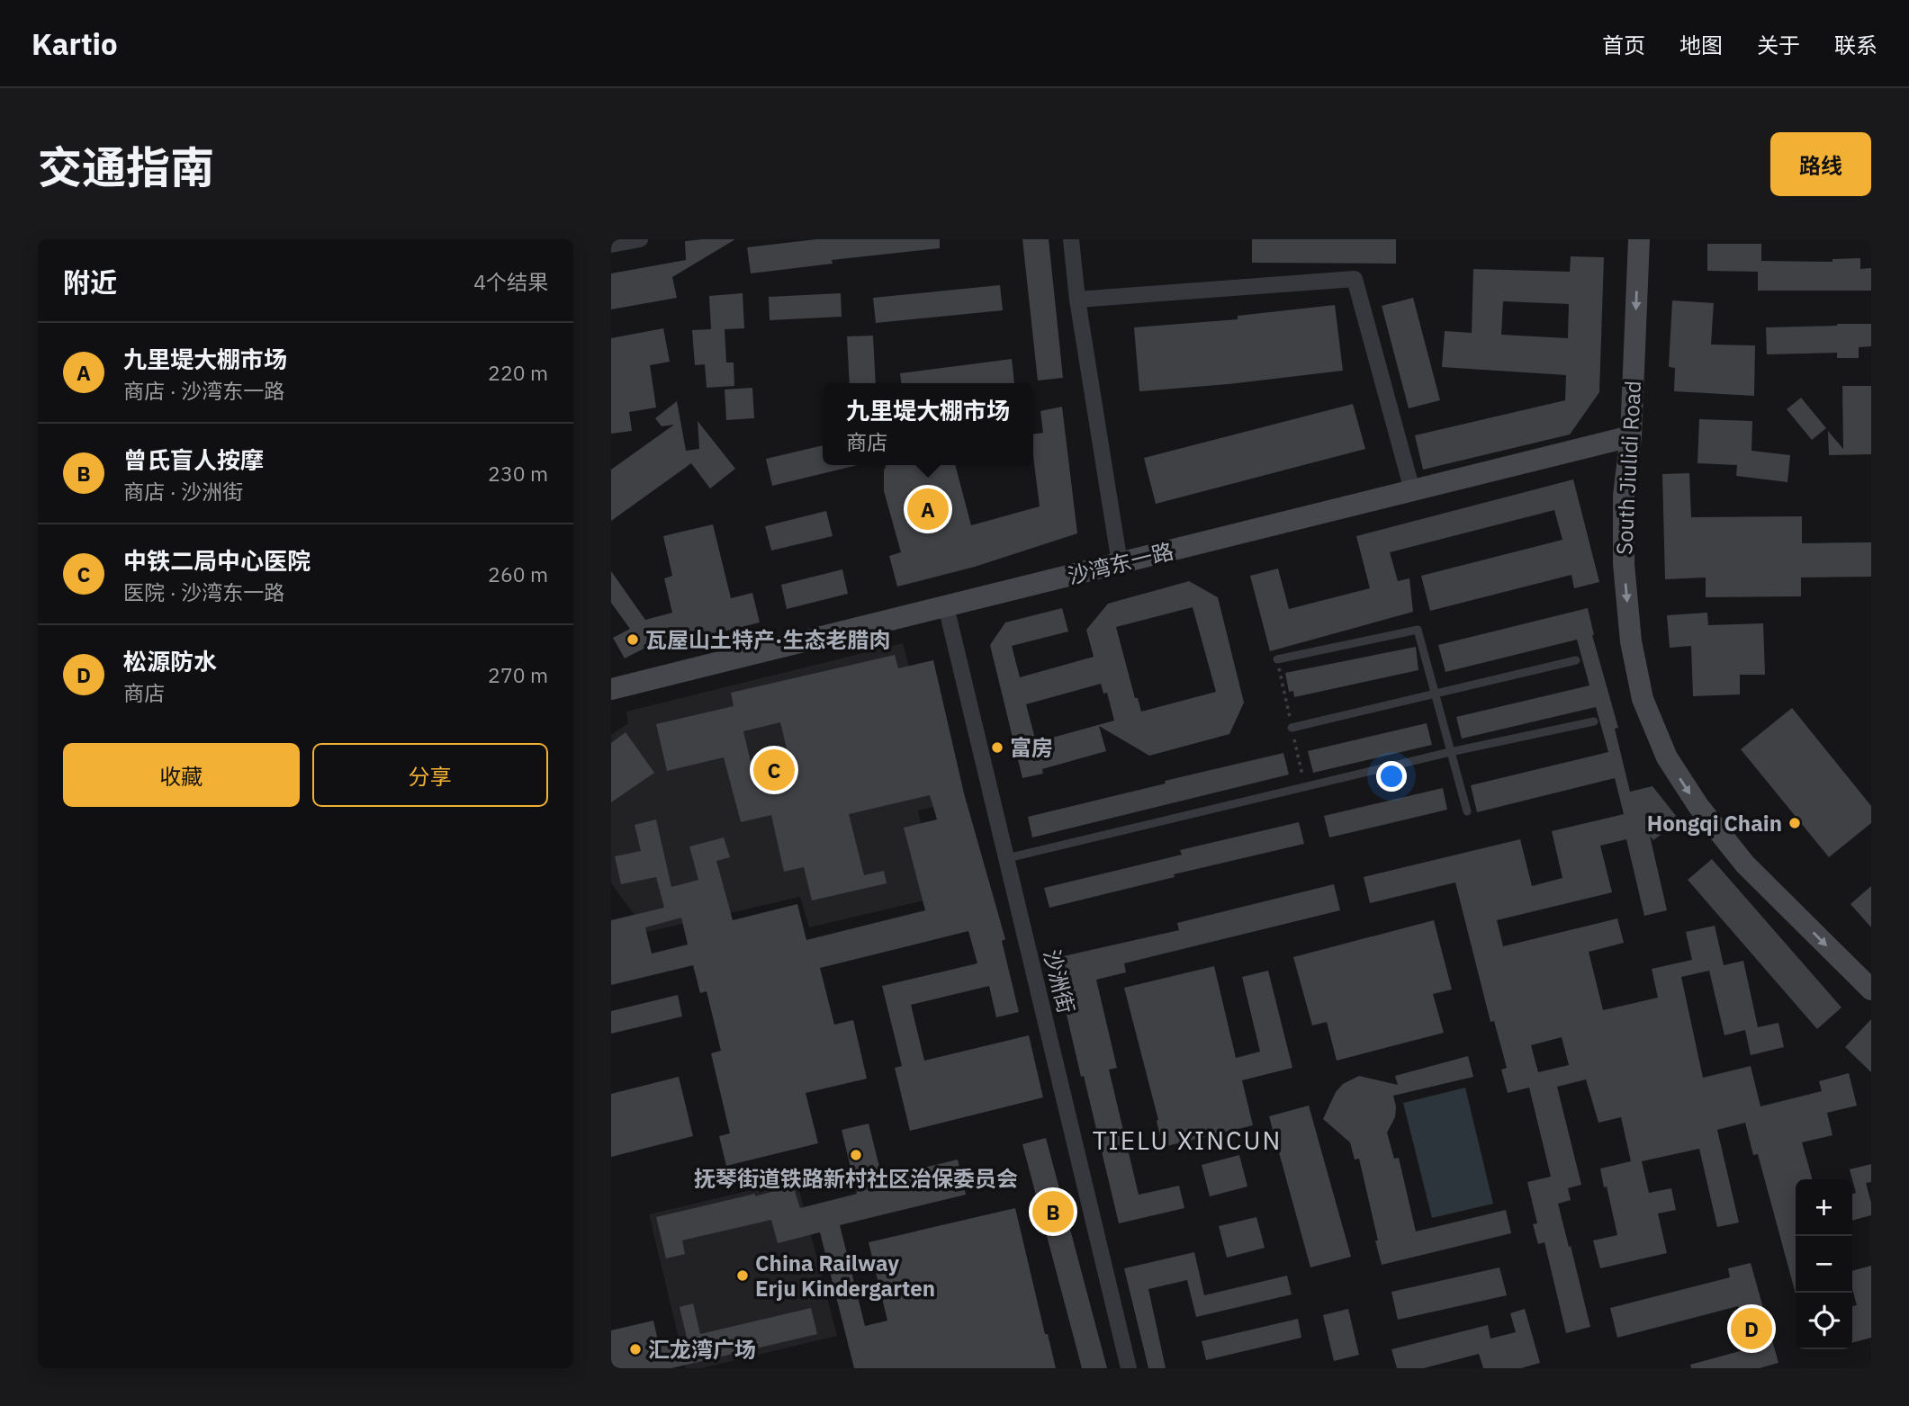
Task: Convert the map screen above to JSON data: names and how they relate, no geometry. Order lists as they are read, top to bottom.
{
  "streets": {
    "street": ["South Jiulidi Road", "沙湾东一路", "沙洲街"]
  },
  "crossings": [
    ["South Jiulidi Road", "沙湾东一路"],
    ["沙湾东一路", "沙洲街"]
  ],
  "one_way": ["South Jiulidi Road"],
  "districts": ["TIELU XINCUN"],
  "places": [
    "瓦屋山土特产·生态老腊肉",
    "富房",
    "Hongqi Chain",
    "抚琴街道铁路新村社区治保委员会",
    "China Railway Erju Kindergarten",
    "汇龙湾广场"
  ],
  "page": {
    "header": "Kartio",
    "nav": [
      "首页",
      "地图",
      "关于",
      "联系"
    ],
    "title": "交通指南",
    "buttons": [
      "路线",
      ["收藏", "分享"]
    ],
    "heading": ["附近", "4个结果"],
    "list": [
      {
        "mark": "A",
        "name": "九里堤大棚市场",
        "note": "商店 · 沙湾东一路",
        "value": "220 m"
      },
      {
        "mark": "B",
        "name": "曾氏盲人按摩",
        "note": "商店 · 沙洲街",
        "value": "230 m"
      },
      {
        "mark": "C",
        "name": "中铁二局中心医院",
        "note": "医院 · 沙湾东一路",
        "value": "260 m"
      },
      {
        "mark": "D",
        "name": "松源防水",
        "note": "商店",
        "value": "270 m"
      }
    ],
    "popup": ["九里堤大棚市场", "商店"],
    "pins": [
      "A",
      "C",
      "B",
      "D"
    ],
    "map_buttons": ["+", "−"]
  }
}
